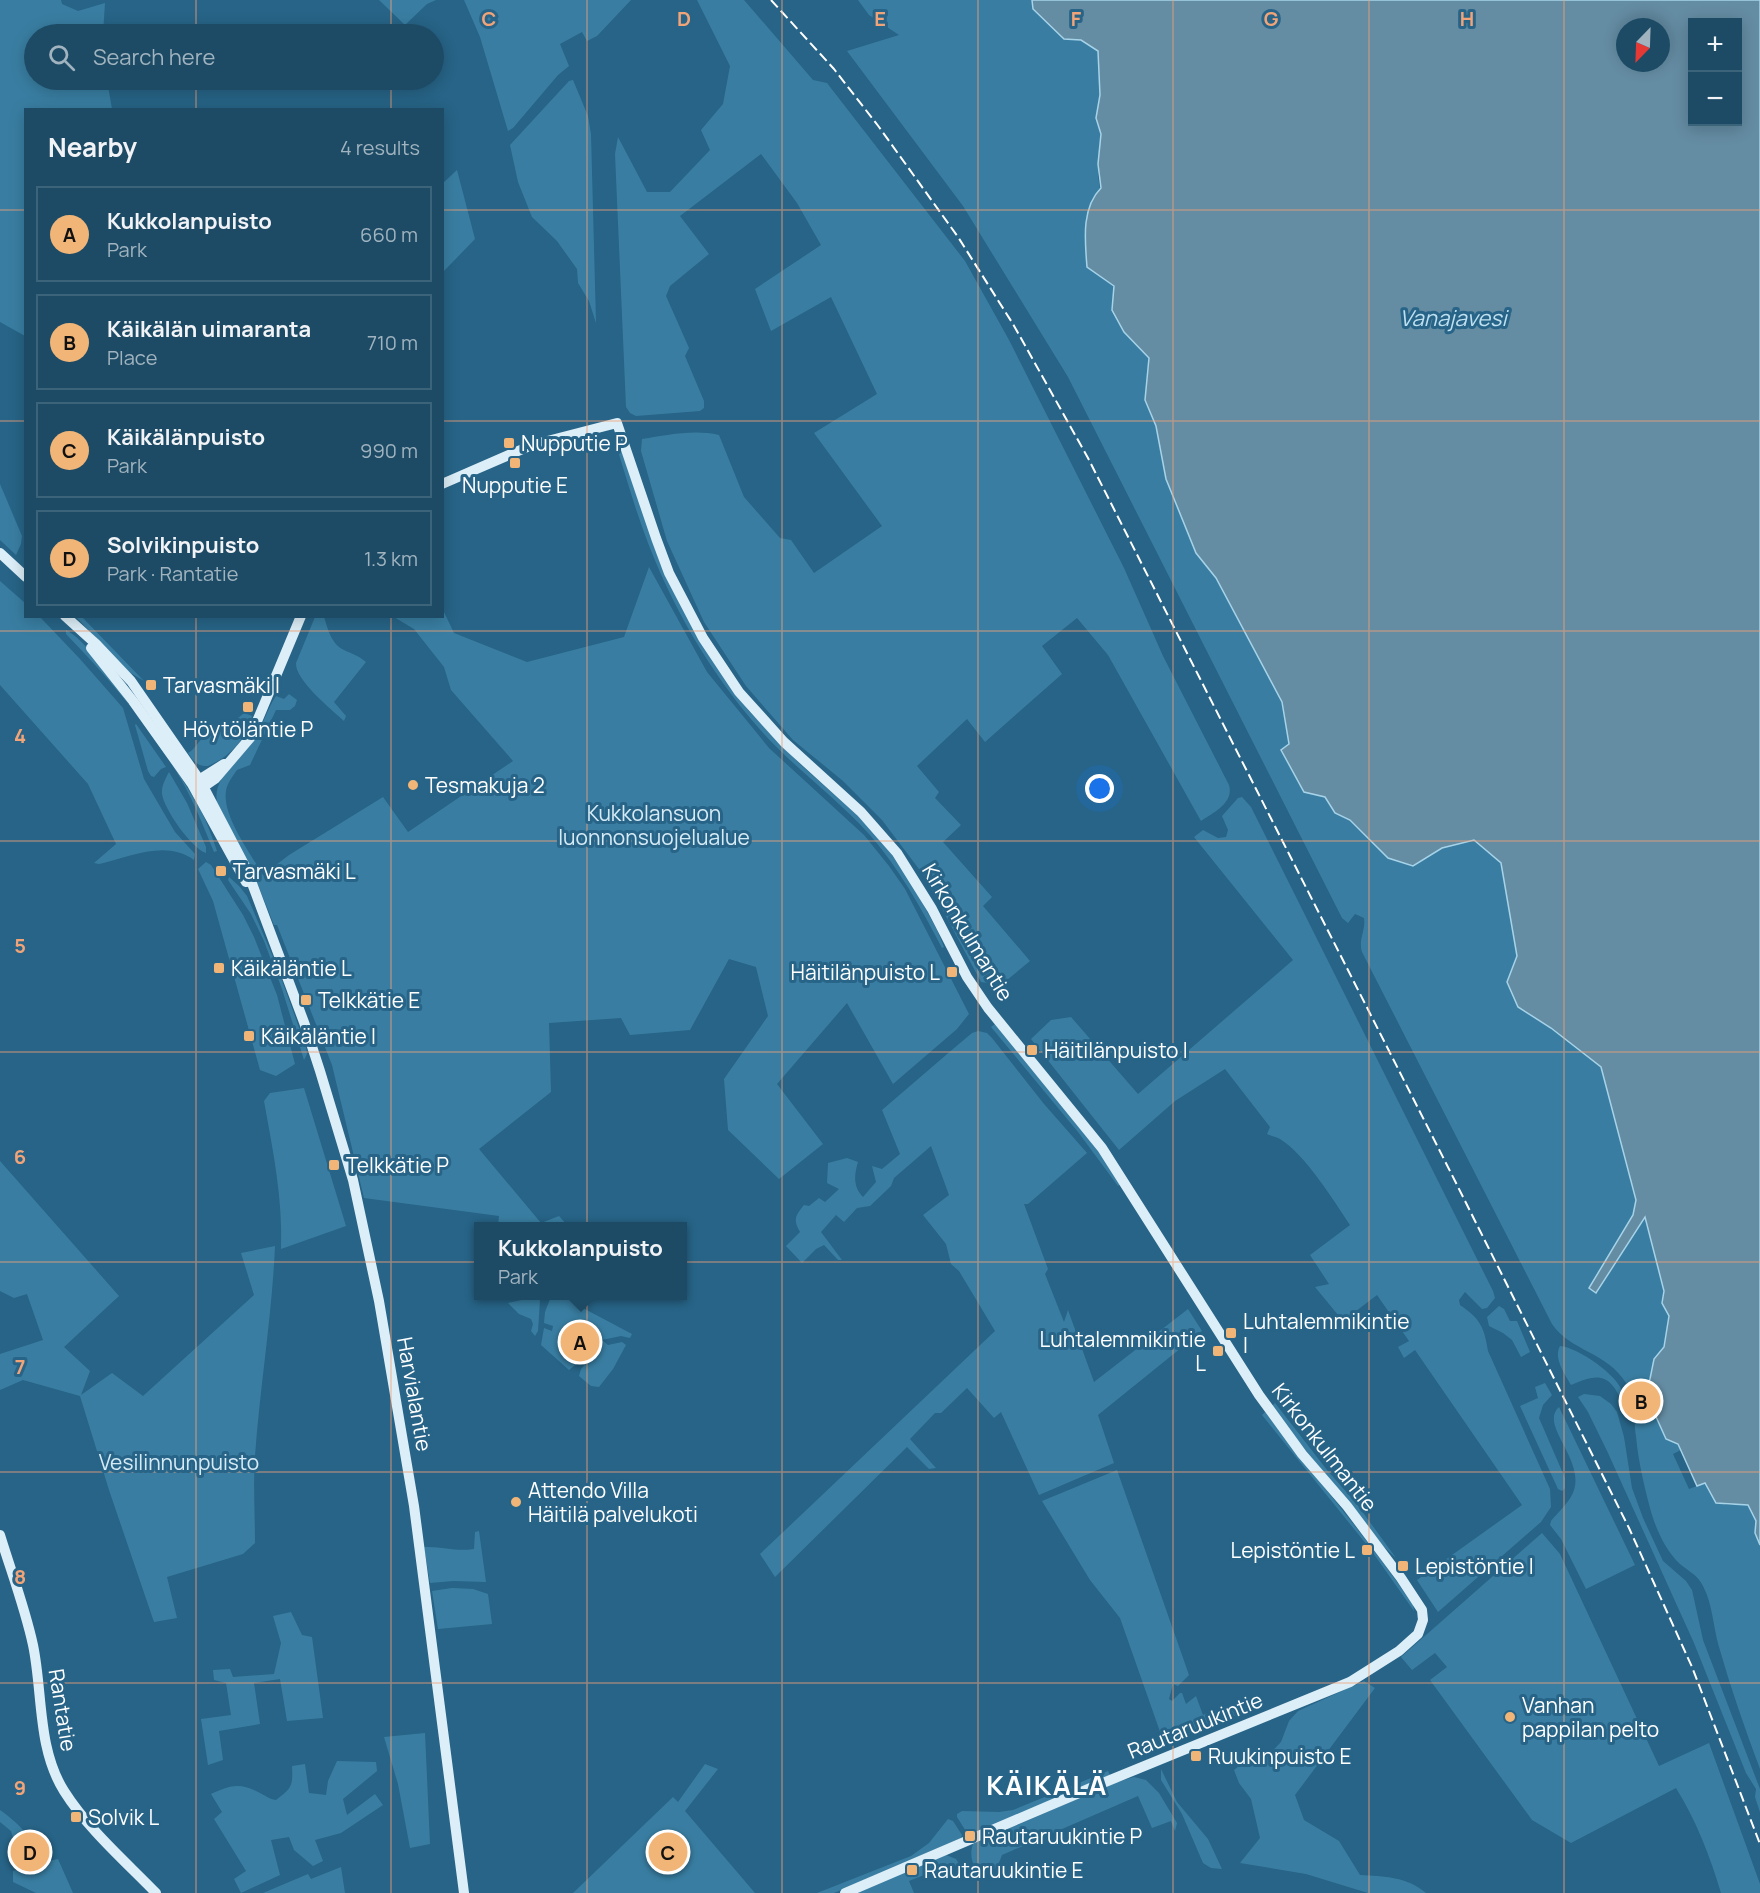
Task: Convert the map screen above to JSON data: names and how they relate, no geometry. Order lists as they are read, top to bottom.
{
  "streets": {
    "street": [
      "Kirkonkulmantie",
      "Harvialantie",
      "Rantatie",
      "Rautaruukintie"
    ]
  },
  "crossings": [
    ["Kirkonkulmantie", "Rautaruukintie"]
  ],
  "districts": ["KÄIKÄLÄ"],
  "water": ["Vanajavesi"],
  "parks": ["Kukkolansuon luonnonsuojelualue", "Vesilinnunpuisto"],
  "places": {
    "transit": [
      "Nupputie P",
      "Nupputie E",
      "Tarvasmäki I",
      "Höytöläntie P",
      "Tarvasmäki L",
      "Käikäläntie L",
      "Häitilänpuisto L",
      "Telkkätie E",
      "Käikäläntie I",
      "Häitilänpuisto I",
      "Telkkätie P",
      "Luhtalemmikintie I",
      "Luhtalemmikintie L",
      "Lepistöntie L",
      "Lepistöntie I",
      "Ruukinpuisto E",
      "Solvik L",
      "Rautaruukintie P",
      "Rautaruukintie E"
    ],
    "other": ["Tesmakuja 2", "Attendo Villa Häitilä palvelukoti", "Vanhan pappilan pelto"]
  },
  "north": "bottom left",
  "page": {
    "map_buttons": ["+", "−"],
    "search": "Search here",
    "heading": ["Nearby", "4 results"],
    "list": [
      {
        "mark": "A",
        "name": "Kukkolanpuisto",
        "note": "Park",
        "value": "660 m"
      },
      {
        "mark": "B",
        "name": "Käikälän uimaranta",
        "note": "Place",
        "value": "710 m"
      },
      {
        "mark": "C",
        "name": "Käikälänpuisto",
        "note": "Park",
        "value": "990 m"
      },
      {
        "mark": "D",
        "name": "Solvikinpuisto",
        "note": "Park · Rantatie",
        "value": "1.3 km"
      }
    ],
    "popup": ["Kukkolanpuisto", "Park"],
    "pins": [
      "A",
      "B",
      "C",
      "D"
    ]
  },
  "grid": {
    "columns": [
      "C",
      "D",
      "E",
      "F",
      "G",
      "H"
    ],
    "rows": [
      "4",
      "5",
      "6",
      "7",
      "8",
      "9"
    ]
  }
}
